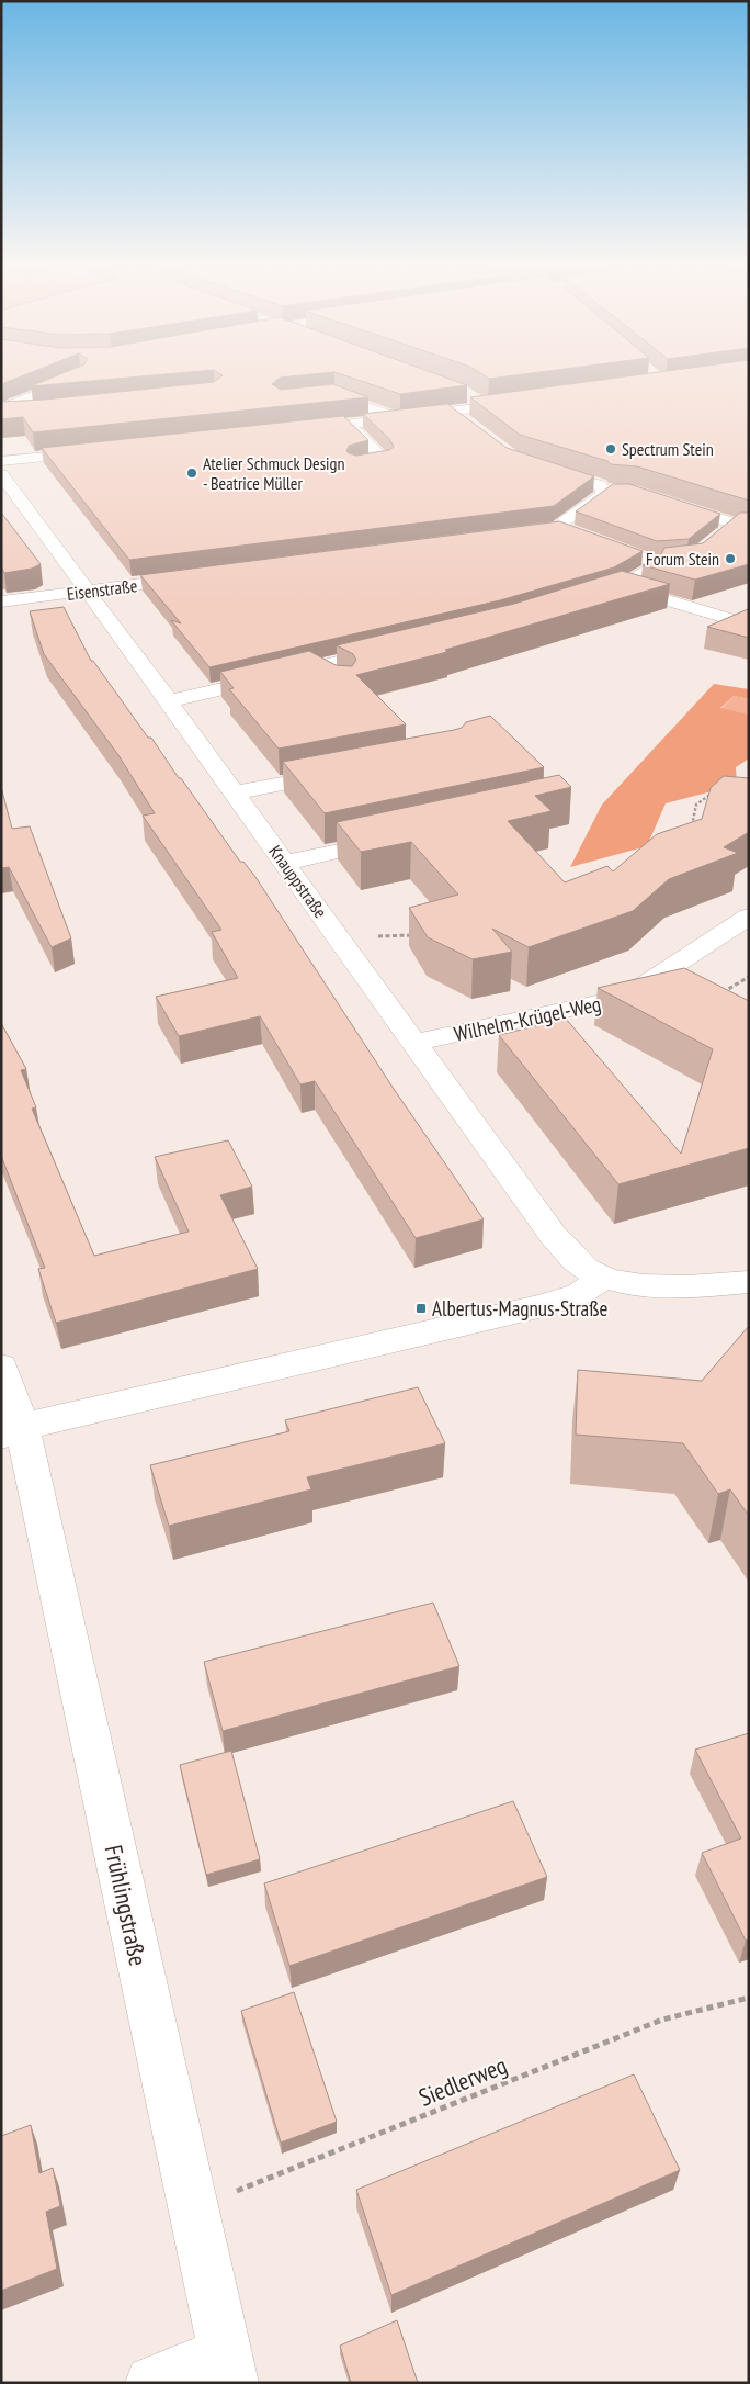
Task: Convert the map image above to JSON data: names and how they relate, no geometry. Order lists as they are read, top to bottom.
{
  "streets": {
    "street": [
      "Eisenstraße",
      "Knauppstraße",
      "Wilhelm-Krügel-Weg",
      "Frühlingstraße"
    ],
    "path": ["Siedlerweg"]
  },
  "crossings": [
    ["Eisenstraße", "Knauppstraße"],
    ["Knauppstraße", "Wilhelm-Krügel-Weg"],
    ["Frühlingstraße", "Siedlerweg"]
  ],
  "places": {
    "other": ["Spectrum Stein", "Atelier Schmuck Design - Beatrice Müller", "Forum Stein"],
    "transit": ["Albertus-Magnus-Straße"]
  }
}
